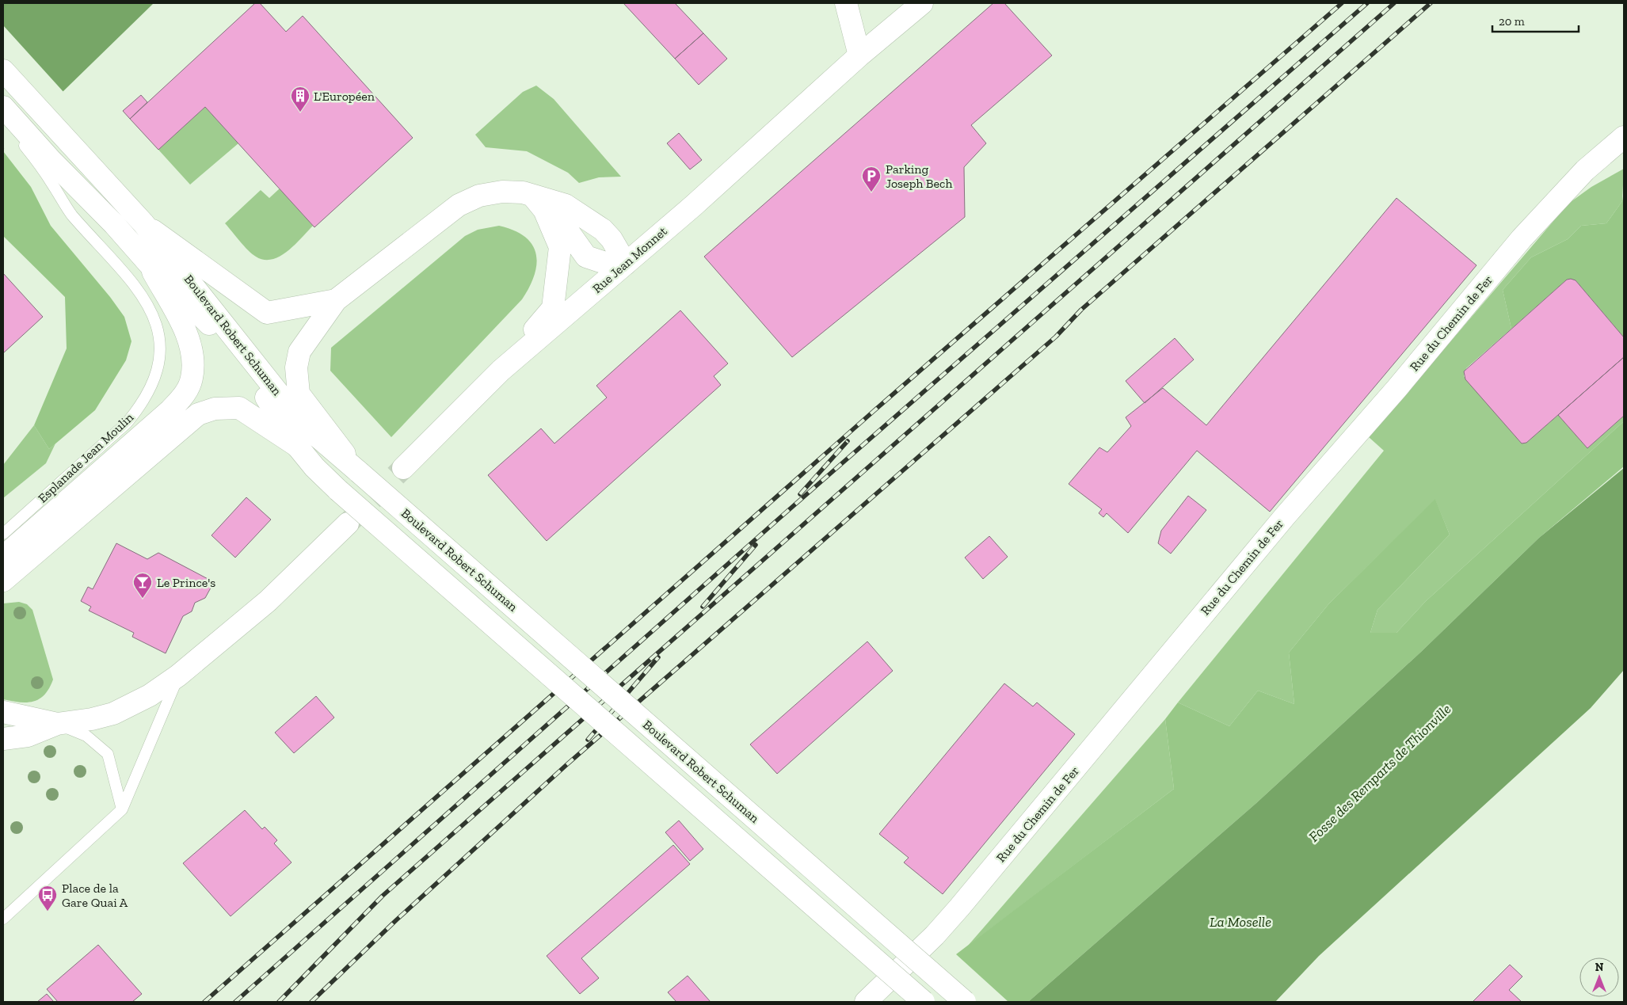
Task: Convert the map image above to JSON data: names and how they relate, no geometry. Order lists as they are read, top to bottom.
{
  "streets": {
    "street": [
      "Rue Jean Monnet",
      "Rue du Chemin de Fer",
      "Boulevard Robert Schuman",
      "Esplanade Jean Moulin"
    ]
  },
  "crossings": [
    ["Boulevard Robert Schuman", "Esplanade Jean Moulin"]
  ],
  "water": ["Fosse des Remparts de Thionville", "La Moselle"],
  "places": {
    "building": ["L'Européen"],
    "parking": ["Parking Joseph Bech"],
    "bar": ["Le Prince's"],
    "bus stop": ["Place de la Gare Quai A"]
  },
  "scale_bar": "20 m",
  "north": "top"
}
